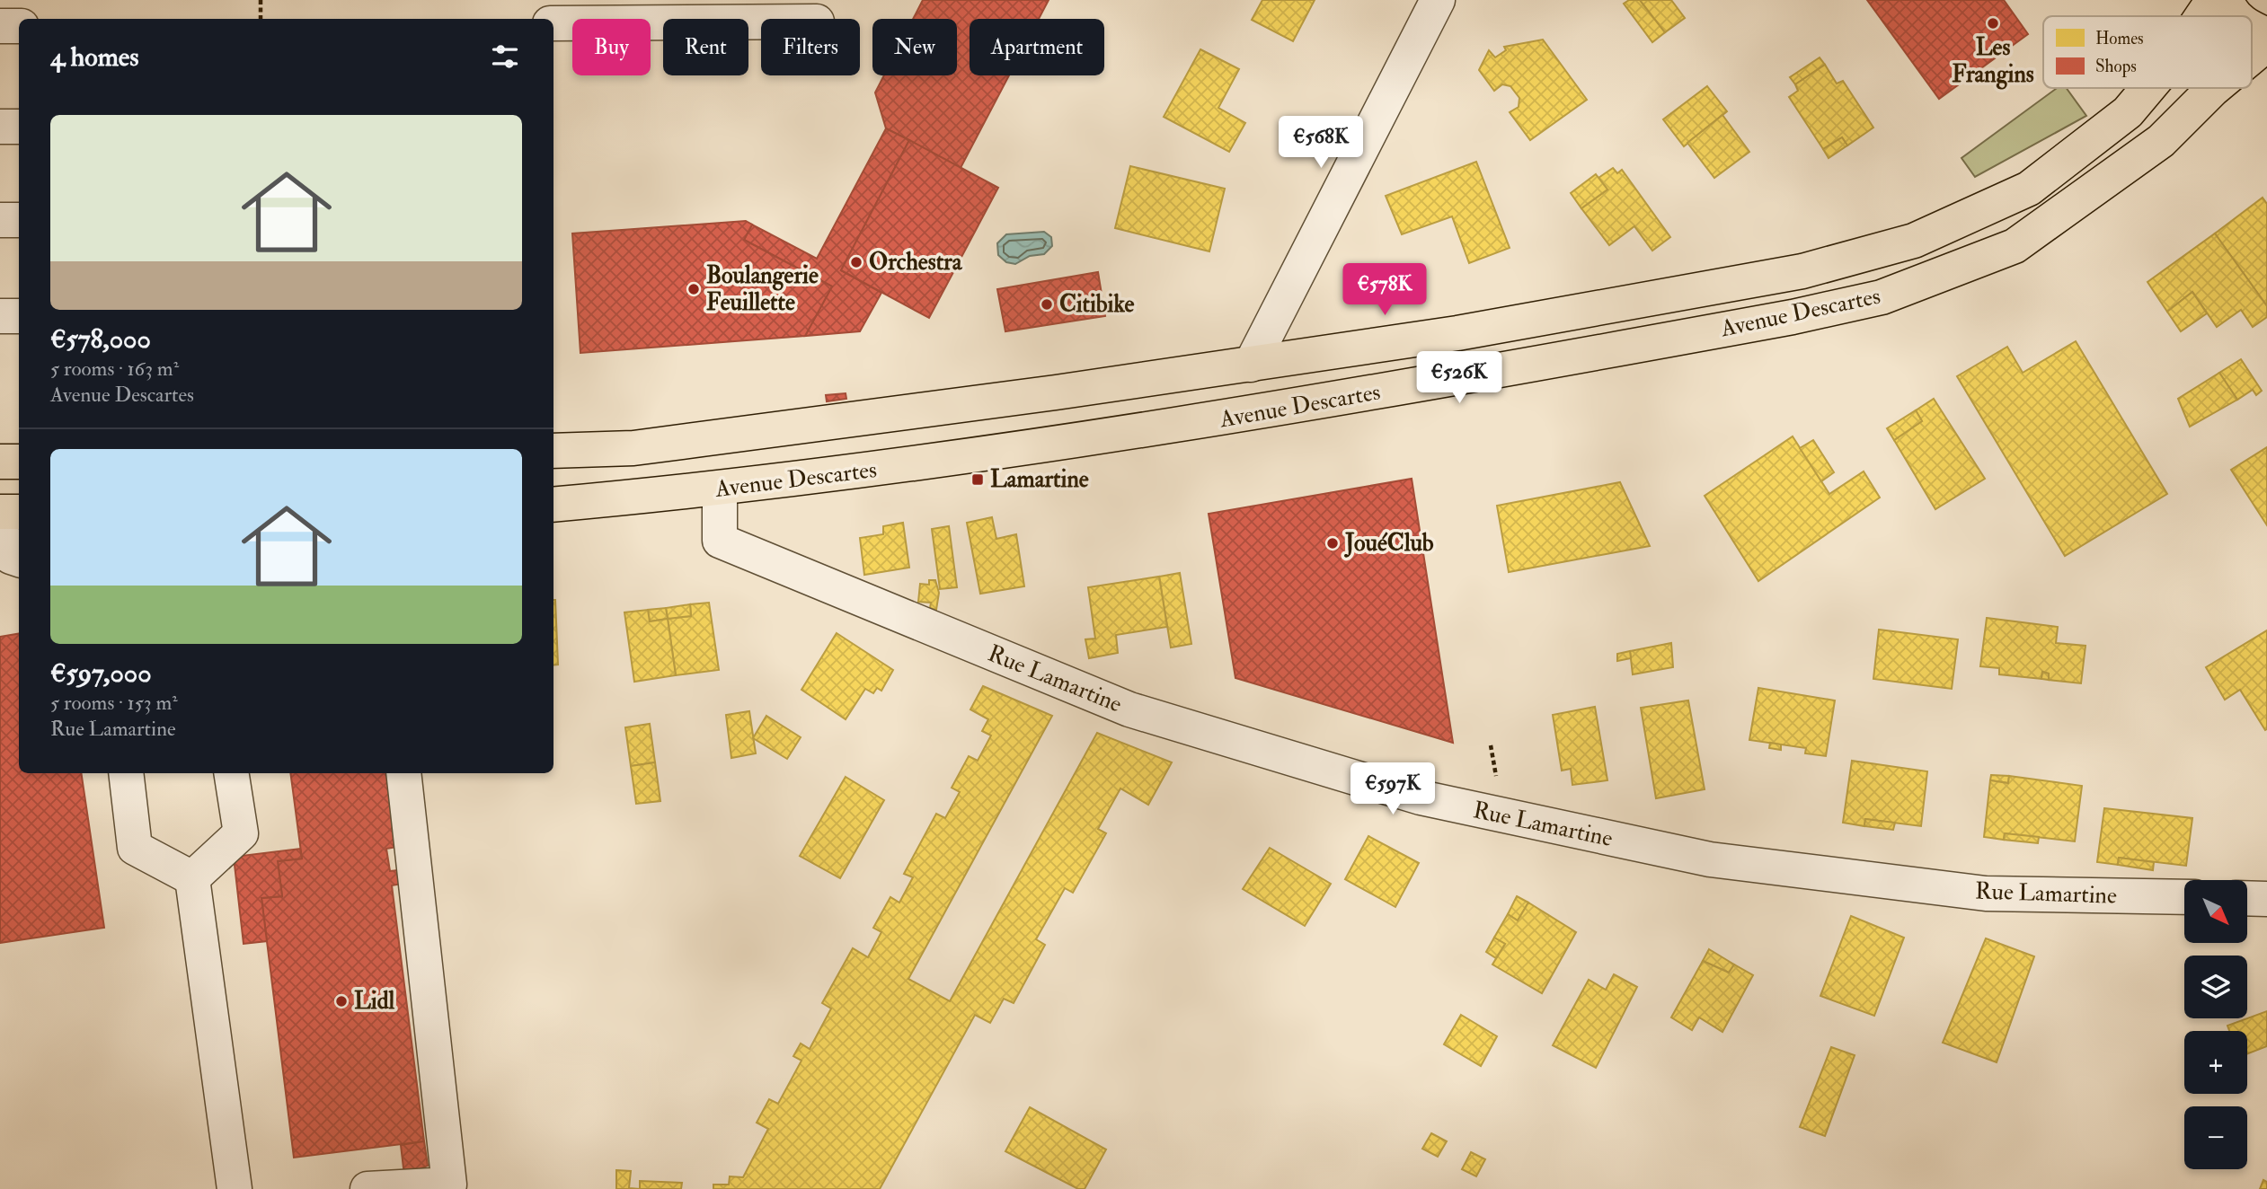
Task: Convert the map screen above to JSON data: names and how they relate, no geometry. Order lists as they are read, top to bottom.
{
  "streets": {
    "main road": ["Avenue Descartes"],
    "street": ["Rue Lamartine"]
  },
  "crossings": [
    ["Avenue Descartes", "Rue Lamartine"]
  ],
  "places": {
    "other": [
      "Les Frangins",
      "Orchestra",
      "Boulangerie Feuillette",
      "Citibike",
      "JouéClub",
      "Lidl"
    ],
    "transit": ["Lamartine"]
  },
  "legend": ["Homes", "Shops"],
  "north": "bottom right",
  "page": {
    "chip": [
      "Buy",
      "Rent",
      "Filters",
      "New",
      "Apartment"
    ],
    "heading": "4 homes",
    "list": [
      {
        "name": "€578,000",
        "note": "5 rooms · 163 m² · Avenue Descartes"
      },
      {
        "name": "€597,000",
        "note": "5 rooms · 153 m² · Rue Lamartine"
      }
    ],
    "price": [
      "€568K",
      "€578K",
      "€526K",
      "€597K"
    ],
    "map_buttons": ["+", "−"]
  }
}
